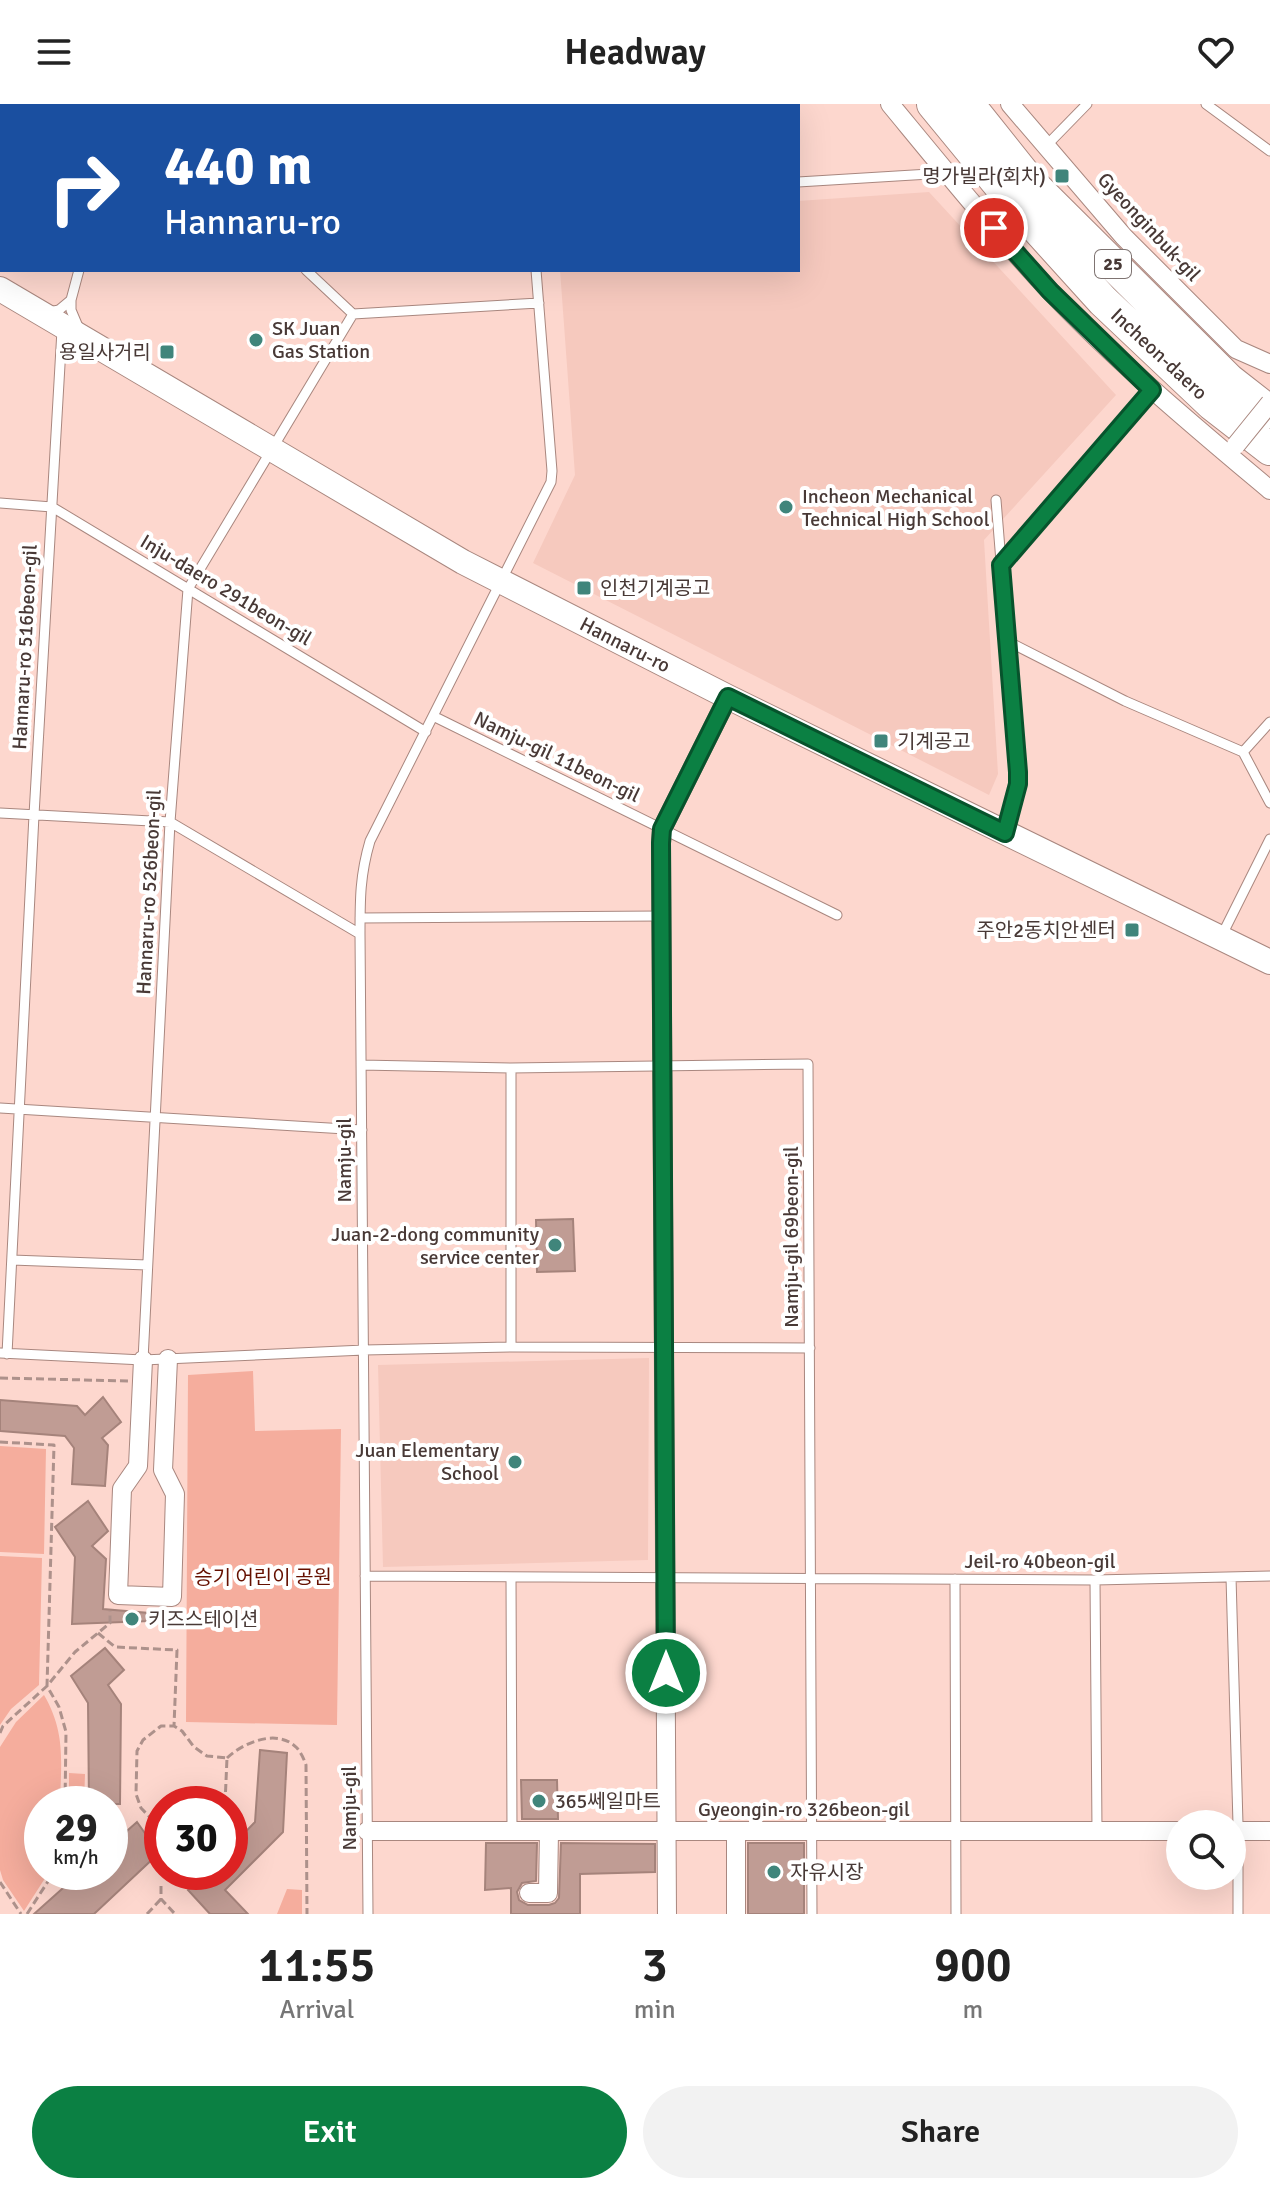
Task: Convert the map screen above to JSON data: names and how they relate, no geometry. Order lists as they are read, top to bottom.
{
  "streets": {
    "highway": ["25", "Incheon-daero"],
    "main road": ["Hannaru-ro"],
    "street": ["Gyeonginbuk-gil", "Gyeongin-ro 326beon-gil"],
    "lane": [
      "Inju-daero 291beon-gil",
      "Hannaru-ro 516beon-gil",
      "Namju-gil 11beon-gil",
      "Hannaru-ro 526beon-gil",
      "Namju-gil",
      "Namju-gil 69beon-gil",
      "Jeil-ro 40beon-gil"
    ]
  },
  "crossings": [
    ["Inju-daero 291beon-gil", "Hannaru-ro 516beon-gil"],
    ["Inju-daero 291beon-gil", "Hannaru-ro 526beon-gil"],
    ["Inju-daero 291beon-gil", "Namju-gil"],
    ["Hannaru-ro", "Hannaru-ro 516beon-gil"],
    ["Hannaru-ro", "Hannaru-ro 526beon-gil"],
    ["Hannaru-ro", "Namju-gil"],
    ["Hannaru-ro 516beon-gil", "Namju-gil 69beon-gil"],
    ["Namju-gil 11beon-gil", "Namju-gil"],
    ["Hannaru-ro 526beon-gil", "Namju-gil 69beon-gil"],
    ["Namju-gil", "Namju-gil 69beon-gil"],
    ["Namju-gil", "Jeil-ro 40beon-gil"],
    ["Namju-gil", "Gyeongin-ro 326beon-gil"]
  ],
  "parks": ["승기 어린이 공원"],
  "places": {
    "transit": [
      "명가빌라(회차)",
      "용일사거리",
      "인천기계공고",
      "기계공고",
      "주안2동치안센터"
    ],
    "other": [
      "SK Juan Gas Station",
      "Incheon Mechanical Technical High School",
      "Juan-2-dong community service center",
      "Juan Elementary School",
      "키즈스테이션",
      "365쎄일마트",
      "자유시장"
    ]
  },
  "page": {
    "header": "Headway",
    "turn": ["440 m", "Hannaru-ro"],
    "speed": "29 km/h",
    "limit": "30",
    "eta": [
      "11:55",
      "Arrival",
      "3",
      "min",
      "900",
      "m"
    ],
    "buttons": ["Exit", "Share"]
  }
}
